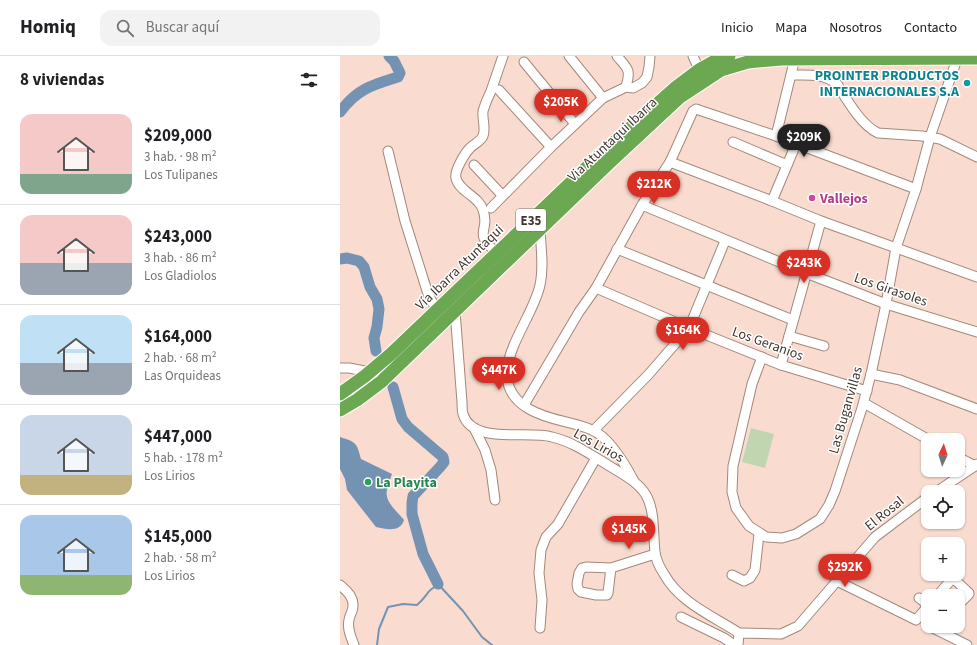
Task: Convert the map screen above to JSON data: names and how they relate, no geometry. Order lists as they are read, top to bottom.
{
  "streets": {
    "highway": ["Via Atuntaqui Ibarra", "E35", "Vía Ibarra Atuntaqui"],
    "street": [
      "Los Girasoles",
      "Los Geranios",
      "Las Buganvillas",
      "Los Lirios",
      "El Rosal"
    ]
  },
  "crossings": [
    ["Via Atuntaqui Ibarra", "Vía Ibarra Atuntaqui"],
    ["Via Atuntaqui Ibarra", "Las Buganvillas"],
    ["Los Girasoles", "Las Buganvillas"],
    ["Los Geranios", "Las Buganvillas"],
    ["Los Lirios", "El Rosal"]
  ],
  "places": ["PROINTER PRODUCTOS INTERNACIONALES S.A", "Vallejos", "La Playita"],
  "north": "top",
  "page": {
    "header": "Homiq",
    "search": "Buscar aquí",
    "nav": [
      "Inicio",
      "Mapa",
      "Nosotros",
      "Contacto"
    ],
    "heading": "8 viviendas",
    "price": [
      "$205K",
      "$209K",
      "$212K",
      "$243K",
      "$164K",
      "$447K",
      "$145K",
      "$292K"
    ],
    "list": [
      {
        "name": "$209,000",
        "note": "3 hab. · 98 m² · Los Tulipanes"
      },
      {
        "name": "$243,000",
        "note": "3 hab. · 86 m² · Los Gladiolos"
      },
      {
        "name": "$164,000",
        "note": "2 hab. · 68 m² · Las Orquideas"
      },
      {
        "name": "$447,000",
        "note": "5 hab. · 178 m² · Los Lirios"
      },
      {
        "name": "$145,000",
        "note": "2 hab. · 58 m² · Los Lirios"
      }
    ],
    "map_buttons": ["+", "−"]
  }
}
